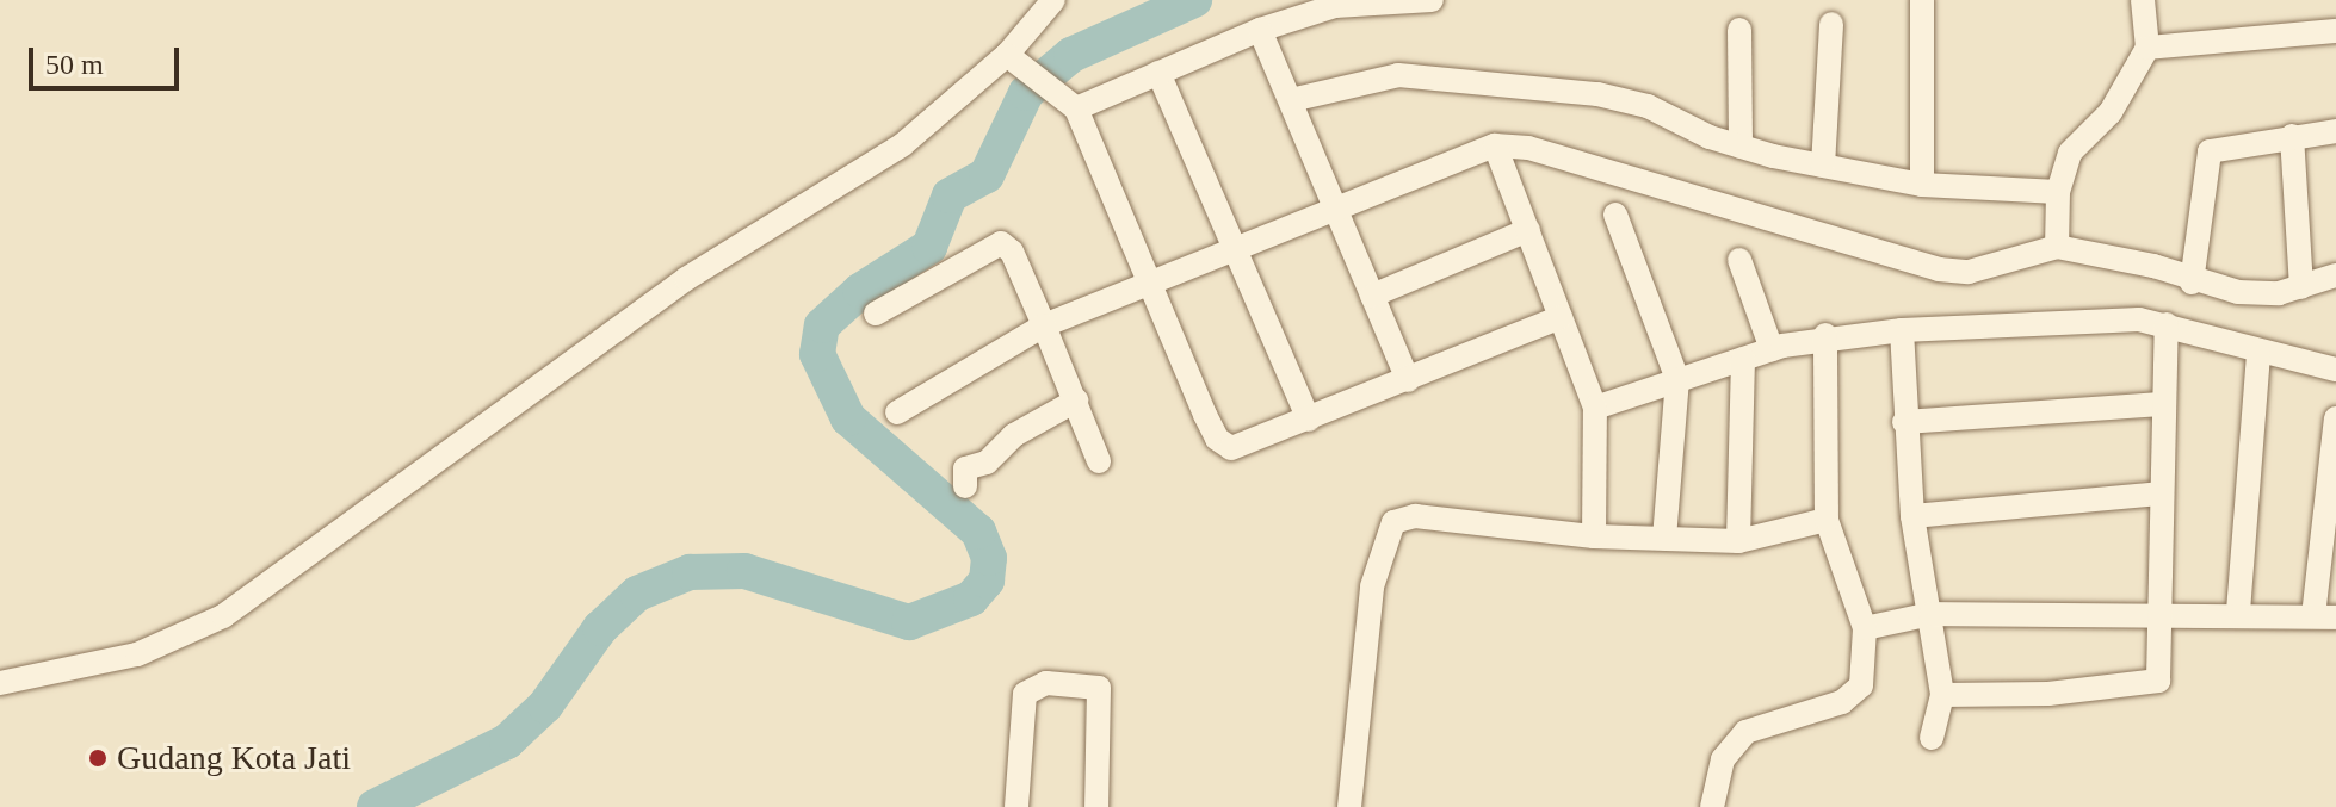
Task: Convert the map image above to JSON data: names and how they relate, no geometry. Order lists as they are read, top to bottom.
{
  "places": ["Gudang Kota Jati"],
  "scale_bar": "50 m"
}
